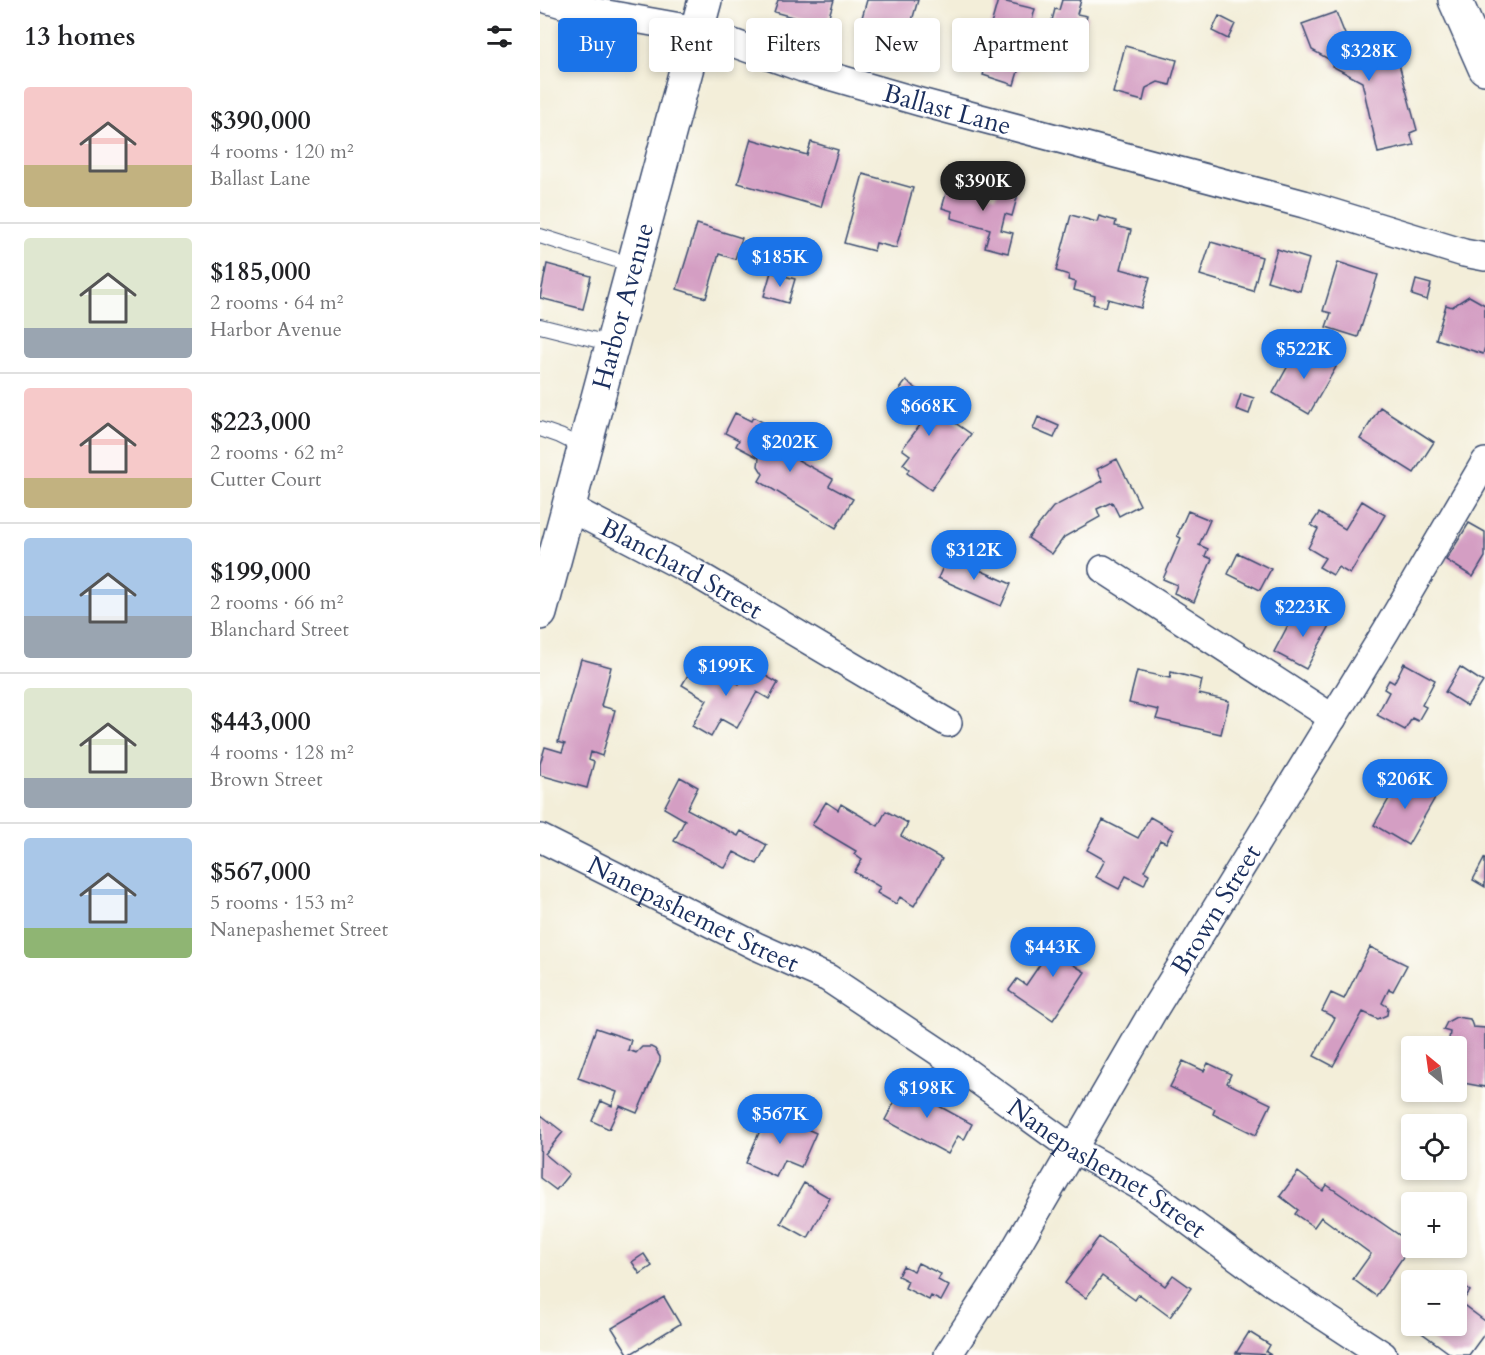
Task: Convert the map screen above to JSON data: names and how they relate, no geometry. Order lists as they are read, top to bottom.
{
  "streets": {
    "main road": ["Harbor Avenue"],
    "street": [
      "Ballast Lane",
      "Blanchard Street",
      "Brown Street",
      "Nanepashemet Street"
    ]
  },
  "crossings": [
    ["Ballast Lane", "Harbor Avenue"],
    ["Harbor Avenue", "Blanchard Street"],
    ["Brown Street", "Nanepashemet Street"]
  ],
  "north": "top left",
  "page": {
    "heading": "13 homes",
    "chip": [
      "Buy",
      "Rent",
      "Filters",
      "New",
      "Apartment"
    ],
    "price": [
      "$328K",
      "$390K",
      "$185K",
      "$522K",
      "$668K",
      "$202K",
      "$312K",
      "$223K",
      "$199K",
      "$206K",
      "$443K",
      "$198K",
      "$567K"
    ],
    "list": [
      {
        "name": "$390,000",
        "note": "4 rooms · 120 m² · Ballast Lane"
      },
      {
        "name": "$185,000",
        "note": "2 rooms · 64 m² · Harbor Avenue"
      },
      {
        "name": "$223,000",
        "note": "2 rooms · 62 m² · Cutter Court"
      },
      {
        "name": "$199,000",
        "note": "2 rooms · 66 m² · Blanchard Street"
      },
      {
        "name": "$443,000",
        "note": "4 rooms · 128 m² · Brown Street"
      },
      {
        "name": "$567,000",
        "note": "5 rooms · 153 m² · Nanepashemet Street"
      }
    ],
    "map_buttons": ["+", "−"]
  }
}
